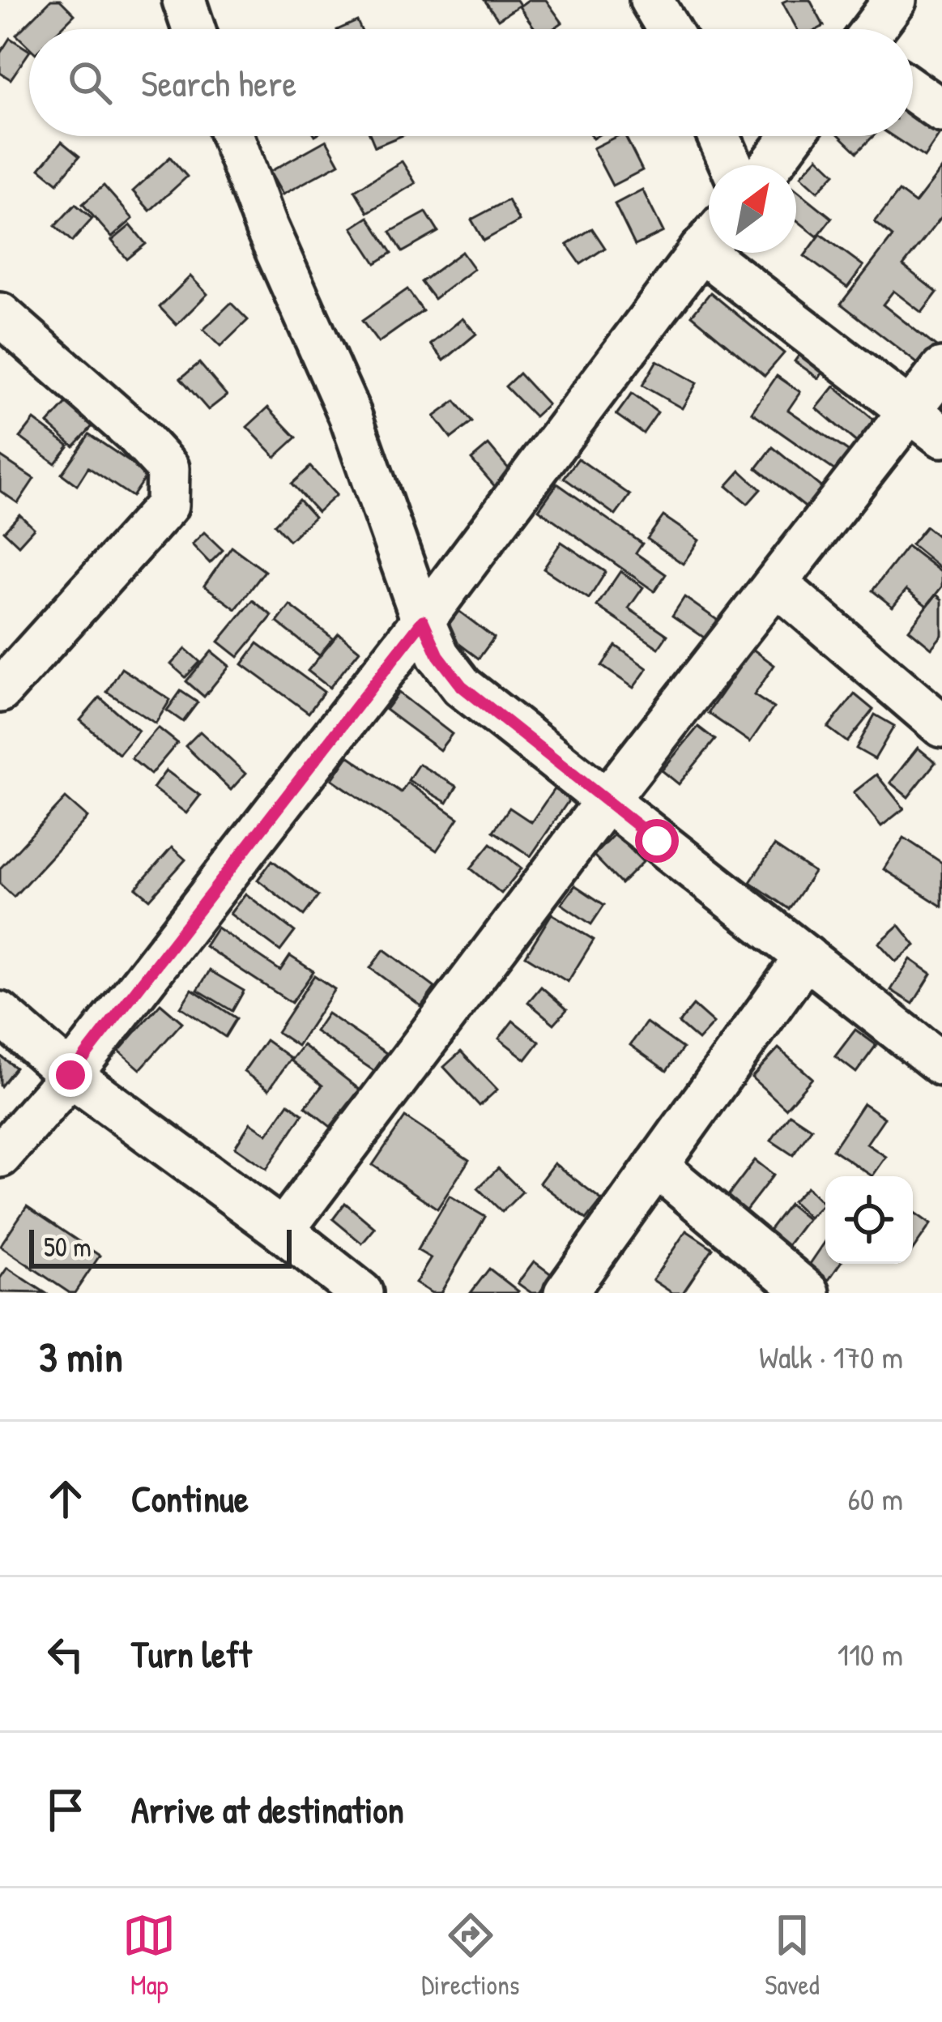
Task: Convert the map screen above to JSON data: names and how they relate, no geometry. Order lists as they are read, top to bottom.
{
  "scale_bar": "50 m",
  "north": "top right",
  "page": {
    "search": "Search here",
    "scale": "50 m",
    "heading": ["3 min", "Walk · 170 m"],
    "list": [
      ["Continue", "60 m"],
      ["Turn left", "110 m"],
      "Arrive at destination"
    ],
    "nav": ["Map", "Directions", "Saved"]
  }
}
